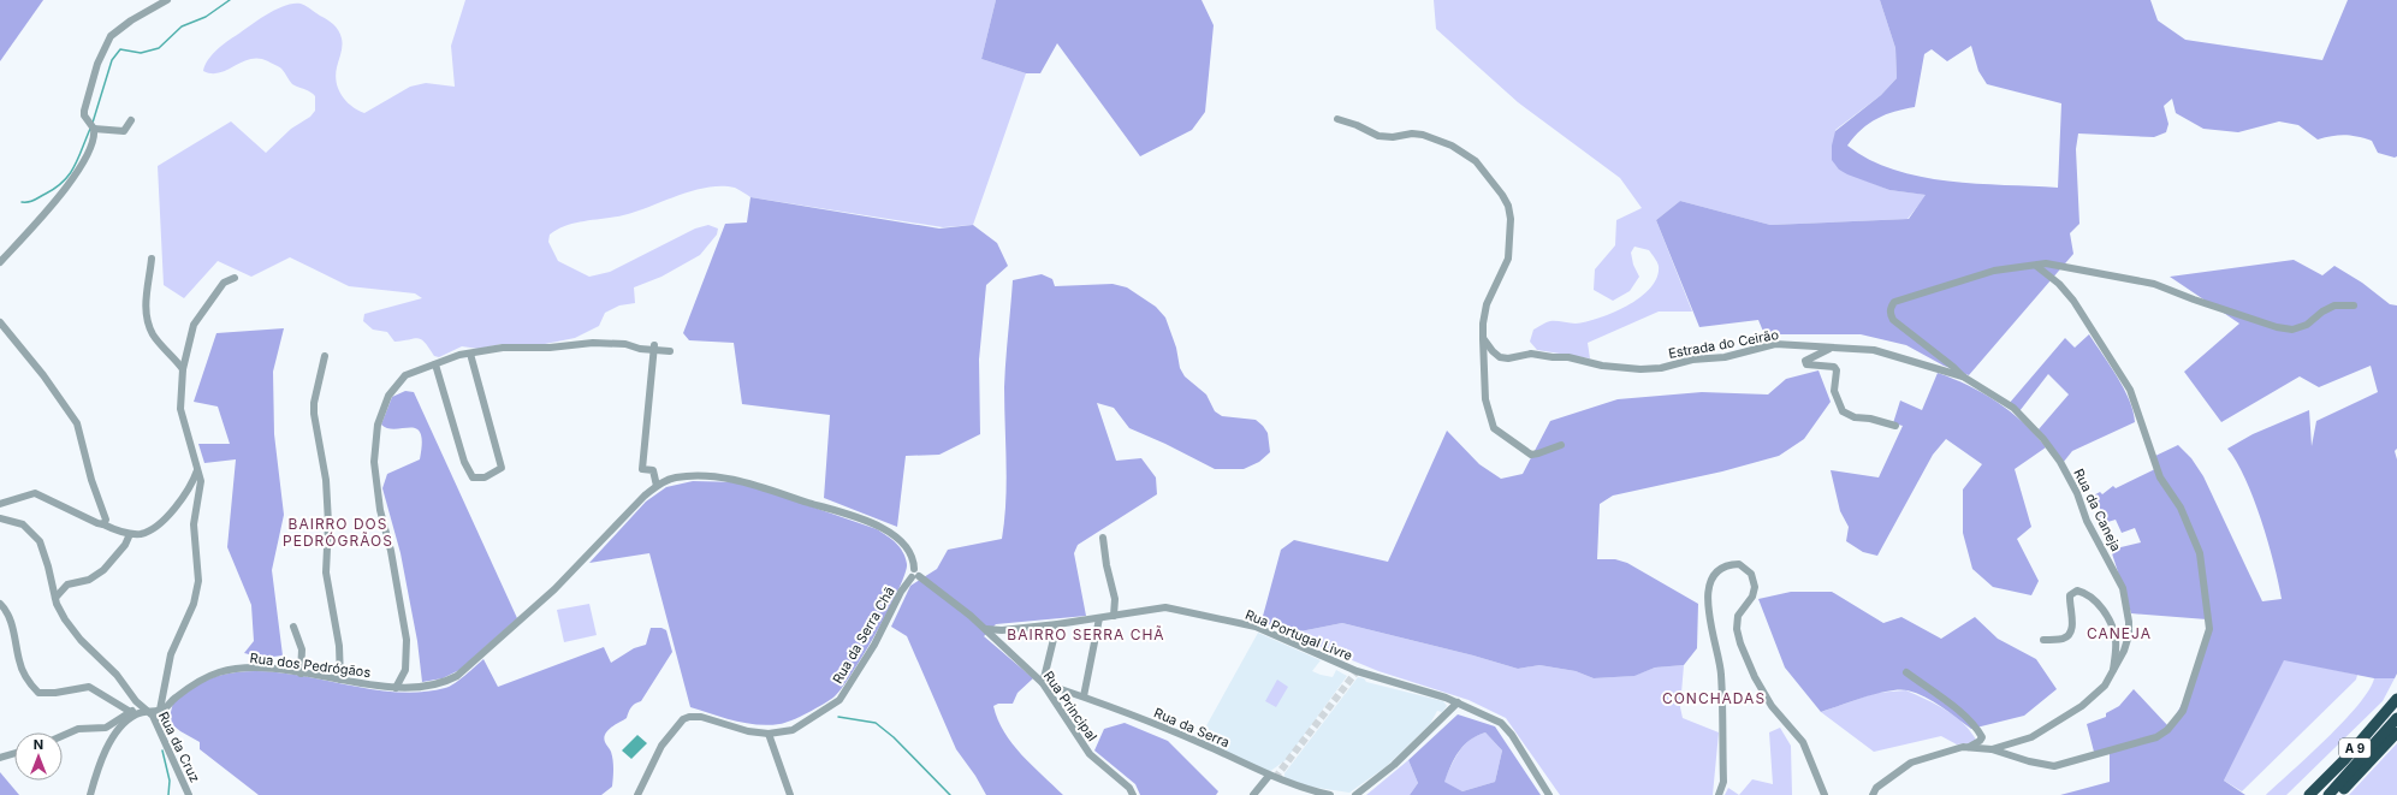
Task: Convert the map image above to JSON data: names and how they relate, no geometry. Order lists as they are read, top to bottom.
{
  "streets": {
    "highway": ["A 9"],
    "street": [
      "Estrada do Ceirão",
      "Rua da Caneja",
      "Rua da Serra Chã",
      "Rua Portugal Livre",
      "Rua dos Pedrógãos",
      "Rua Principal",
      "Rua da Serra",
      "Rua da Cruz"
    ]
  },
  "crossings": [
    ["Rua da Serra Chã", "Rua Principal"],
    ["Rua Portugal Livre", "Rua Principal"],
    ["Rua dos Pedrógãos", "Rua da Cruz"],
    ["Rua Principal", "Rua da Serra"]
  ],
  "districts": [
    "BAIRRO DOS PEDRÓGRÃOS",
    "CANEJA",
    "BAIRRO SERRA CHÃ",
    "CONCHADAS"
  ],
  "north": "top"
}
